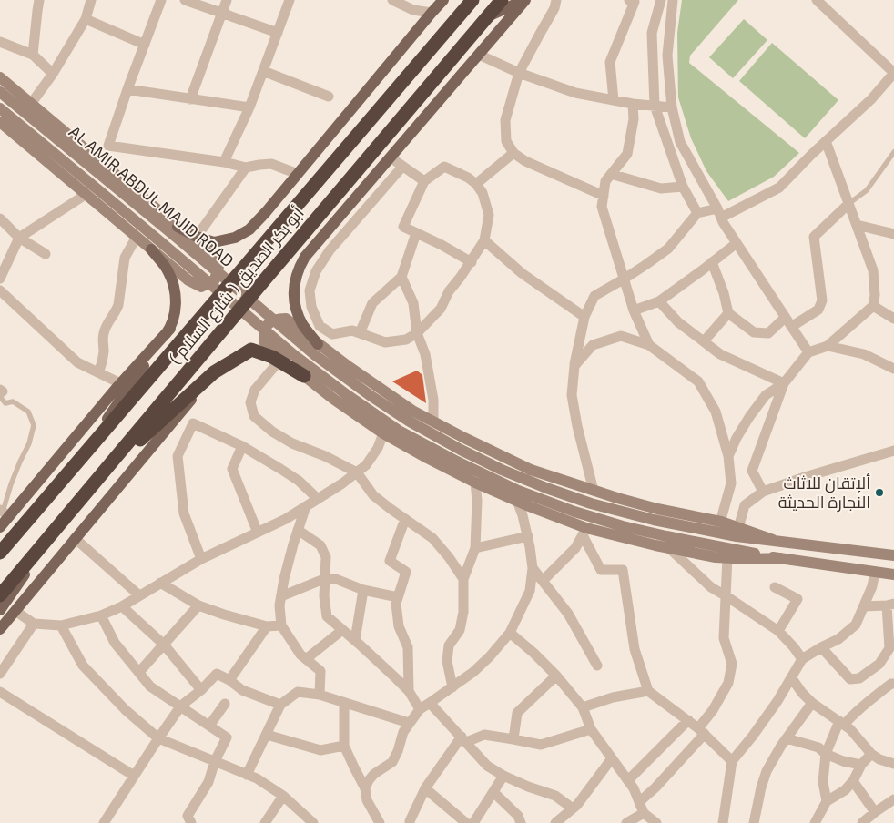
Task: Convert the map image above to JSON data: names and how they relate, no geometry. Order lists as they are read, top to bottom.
{
  "streets": {
    "highway": ["( شارع السلام ) أبو بكر الصديق"],
    "main road": ["AL AMIR ABDUL MAJID ROAD"]
  },
  "places": ["ألإتقان للاثاث النجارة الحديثة"]
}
